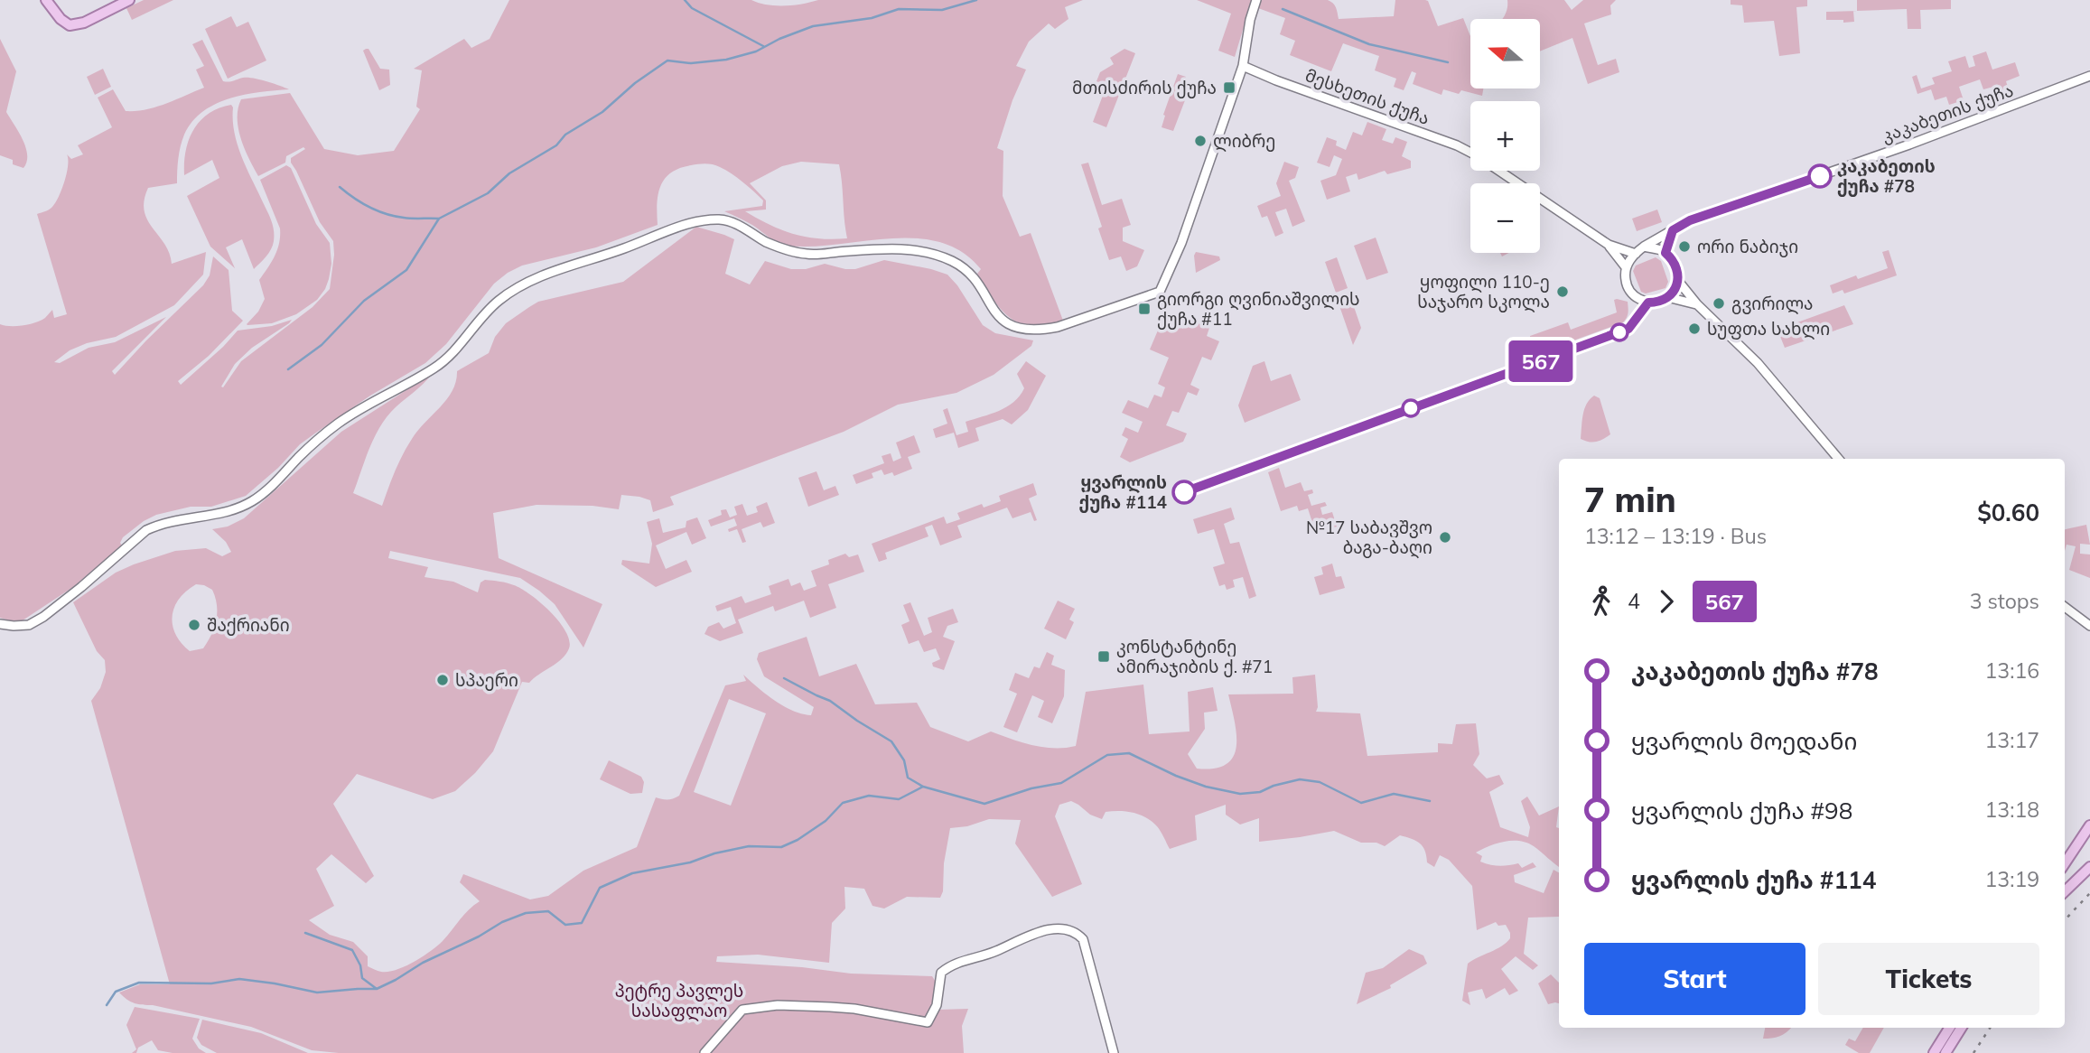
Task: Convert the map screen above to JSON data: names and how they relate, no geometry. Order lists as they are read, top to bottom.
{
  "streets": {
    "street": ["მესხეთის ქუჩა", "კაკაბეთის ქუჩა"]
  },
  "parks": ["პეტრე პავლეს სასაფლაო"],
  "places": {
    "transit": ["მთისძირის ქუჩა", "გიორგი ღვინიაშვილის ქუჩა #11", "კონსტანტინე ამირაჯიბის ქ. #71"],
    "other": [
      "ლიბრე",
      "კაკაბეთის ქუჩა #78",
      "ორი ნაბიჯი",
      "ყოფილი 110-ე საჯარო სკოლა",
      "გვირილა",
      "სუფთა სახლი",
      "ყვარლის ქუჩა #114",
      "№17 საბავშვო ბაგა-ბაღი",
      "შაქრიანი",
      "სპაერი"
    ]
  },
  "lines": ["bus line 567"],
  "north": "left",
  "page": {
    "on_map": "567",
    "map_buttons": ["+", "−"],
    "heading": ["7 min", "13:12 – 13:19 · Bus", "$0.60"],
    "legs": ["4", "567", "3 stops"],
    "list": [
      {
        "name": "კაკაბეთის ქუჩა #78",
        "value": "13:16"
      },
      {
        "name": "ყვარლის მოედანი",
        "value": "13:17"
      },
      {
        "name": "ყვარლის ქუჩა #98",
        "value": "13:18"
      },
      {
        "name": "ყვარლის ქუჩა #114",
        "value": "13:19"
      }
    ],
    "buttons": ["Start", "Tickets"]
  }
}
